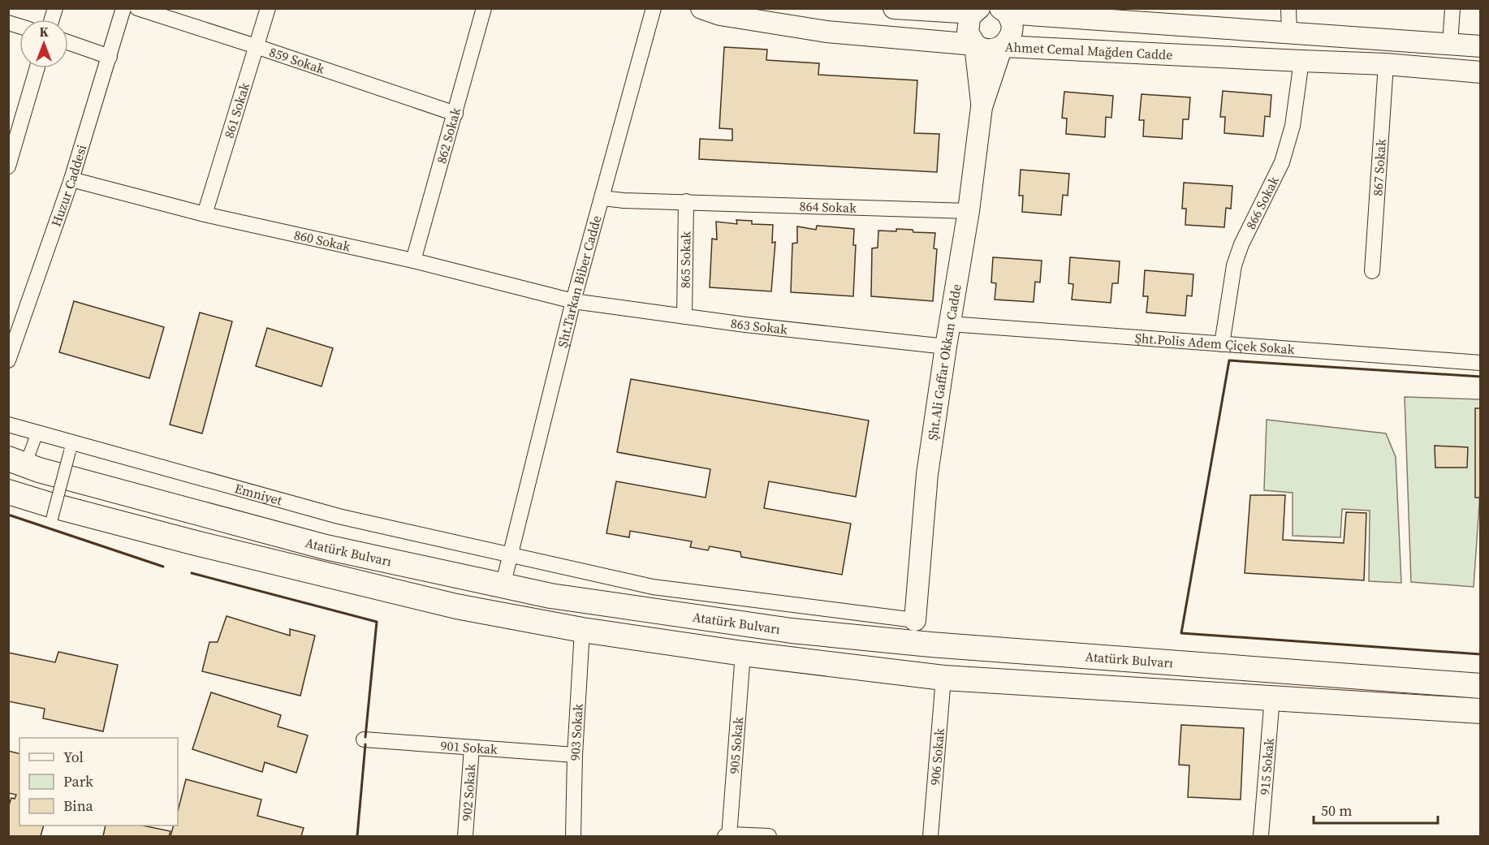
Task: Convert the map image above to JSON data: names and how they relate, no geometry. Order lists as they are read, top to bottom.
{
  "streets": {
    "highway": ["Atatürk Bulvarı"],
    "main road": ["Ahmet Cemal Mağden Cadde", "Şht.Ali Gaffar Okkan Cadde"],
    "street": [
      "859 Sokak",
      "861 Sokak",
      "862 Sokak",
      "867 Sokak",
      "Huzur Caddesi",
      "866 Sokak",
      "864 Sokak",
      "860 Sokak",
      "865 Sokak",
      "Şht.Tarkan Biber Cadde",
      "863 Sokak",
      "Şht.Polis Adem Çiçek Sokak",
      "Emniyet",
      "903 Sokak",
      "905 Sokak",
      "901 Sokak",
      "906 Sokak",
      "915 Sokak",
      "902 Sokak"
    ]
  },
  "crossings": [
    ["Ahmet Cemal Mağden Cadde", "867 Sokak"],
    ["Ahmet Cemal Mağden Cadde", "866 Sokak"],
    ["Ahmet Cemal Mağden Cadde", "Şht.Ali Gaffar Okkan Cadde"],
    ["859 Sokak", "861 Sokak"],
    ["859 Sokak", "862 Sokak"],
    ["861 Sokak", "860 Sokak"],
    ["862 Sokak", "860 Sokak"],
    ["Huzur Caddesi", "860 Sokak"],
    ["866 Sokak", "Şht.Polis Adem Çiçek Sokak"],
    ["864 Sokak", "865 Sokak"],
    ["864 Sokak", "Şht.Tarkan Biber Cadde"],
    ["864 Sokak", "Şht.Ali Gaffar Okkan Cadde"],
    ["860 Sokak", "Şht.Tarkan Biber Cadde"],
    ["860 Sokak", "863 Sokak"],
    ["865 Sokak", "863 Sokak"],
    ["Şht.Tarkan Biber Cadde", "863 Sokak"],
    ["Şht.Tarkan Biber Cadde", "Emniyet"],
    ["Şht.Tarkan Biber Cadde", "Atatürk Bulvarı"],
    ["863 Sokak", "Şht.Ali Gaffar Okkan Cadde"],
    ["Şht.Polis Adem Çiçek Sokak", "Şht.Ali Gaffar Okkan Cadde"],
    ["Şht.Ali Gaffar Okkan Cadde", "Emniyet"],
    ["Atatürk Bulvarı", "903 Sokak"],
    ["Atatürk Bulvarı", "905 Sokak"],
    ["Atatürk Bulvarı", "906 Sokak"],
    ["Atatürk Bulvarı", "915 Sokak"],
    ["903 Sokak", "901 Sokak"],
    ["901 Sokak", "902 Sokak"]
  ],
  "legend": ["Yol", "Park", "Bina"],
  "scale_bar": "50 m",
  "north": "top"
}
